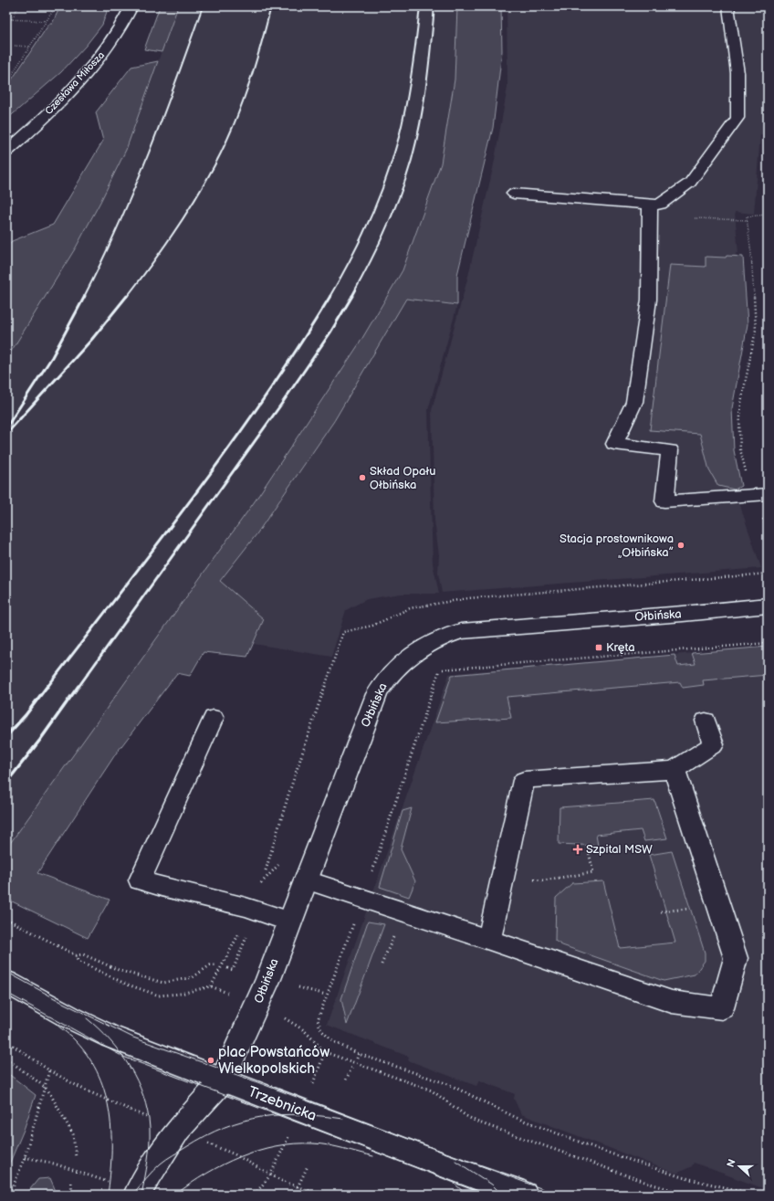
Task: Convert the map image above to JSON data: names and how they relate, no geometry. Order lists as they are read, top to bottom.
{
  "streets": {
    "street": ["Czesława Miłosza", "Ołbińska", "Trzebnicka"]
  },
  "crossings": [
    ["Ołbińska", "Trzebnicka"]
  ],
  "places": {
    "other": ["Skład Opału Ołbińska", "Stacja prostownikowa „Ołbińska”", "plac Powstańców Wielkopolskich"],
    "transit": ["Kręta"],
    "health": ["Szpital MSW"]
  },
  "north": "left"
}
